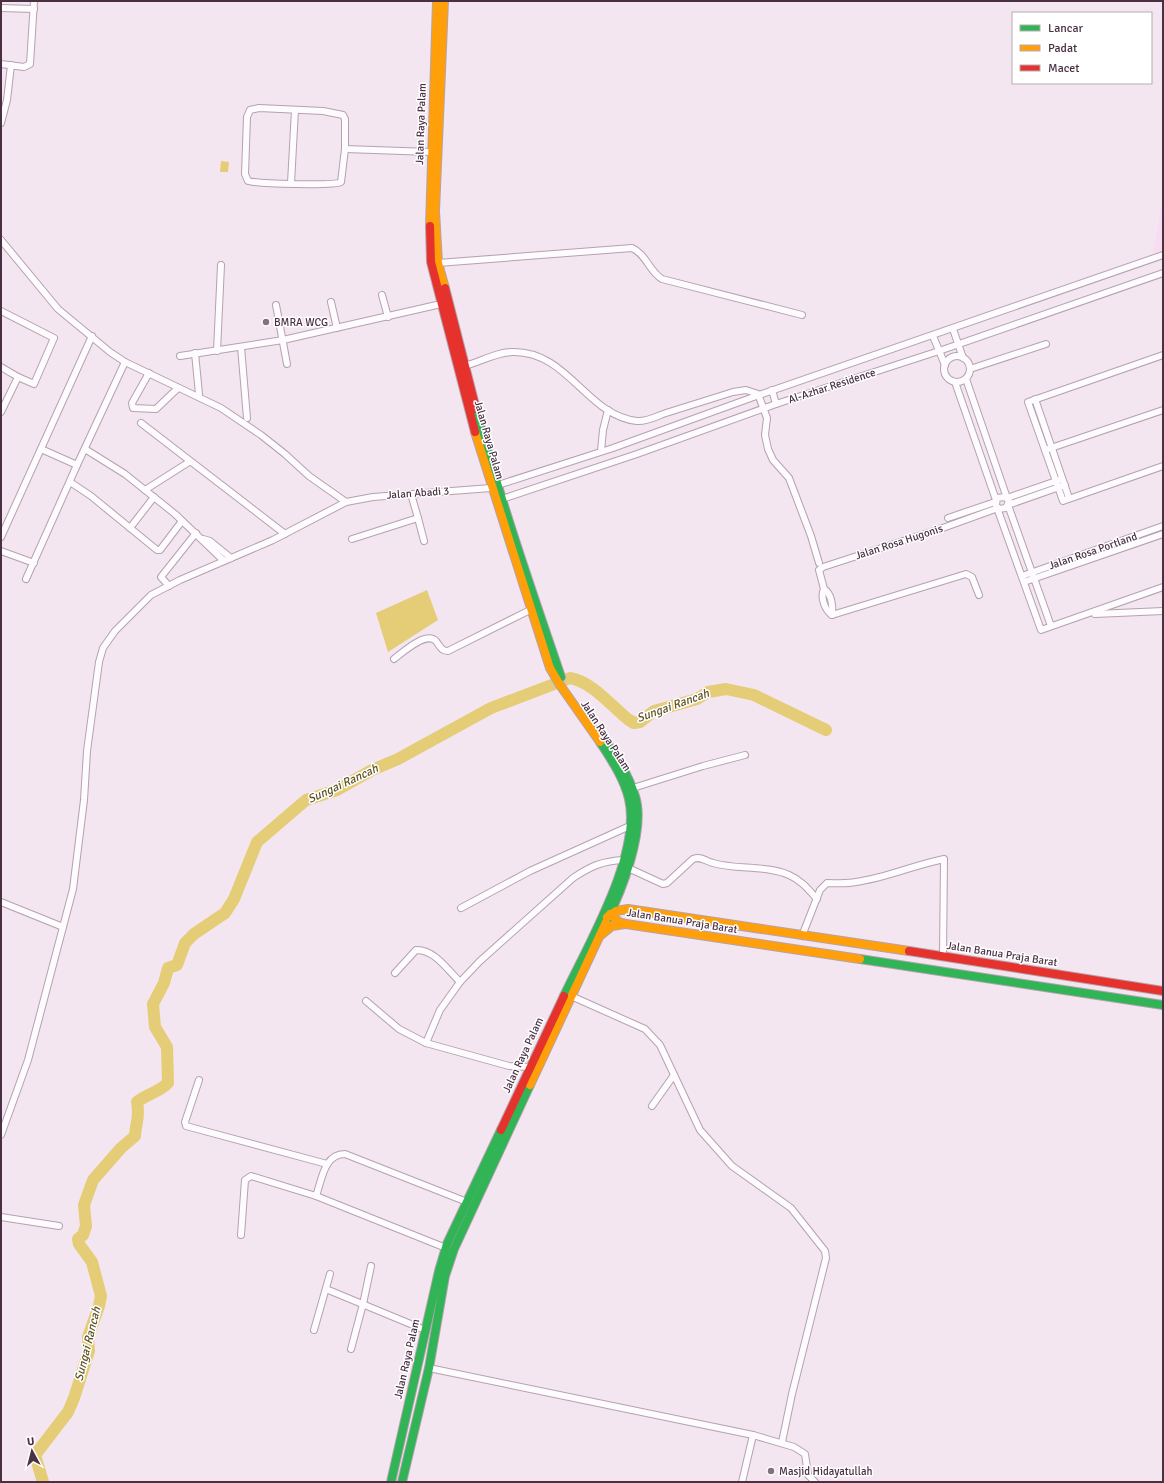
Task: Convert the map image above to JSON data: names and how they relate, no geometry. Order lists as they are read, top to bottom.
{
  "streets": {
    "main road": ["Jalan Raya Palam", "Jalan Banua Praja Barat"],
    "street": [
      "Al-Azhar Residence",
      "Jalan Abadi 3",
      "Jalan Rosa Hugonis",
      "Jalan Rosa Portland"
    ]
  },
  "crossings": [
    ["Jalan Raya Palam", "Al-Azhar Residence"],
    ["Jalan Raya Palam", "Jalan Abadi 3"],
    ["Jalan Raya Palam", "Jalan Banua Praja Barat"],
    ["Al-Azhar Residence", "Jalan Abadi 3"]
  ],
  "water": ["Sungai Rancah"],
  "places": ["BMRA WCG", "Masjid Hidayatullah"],
  "legend": ["Lancar", "Padat", "Macet"],
  "north": "top"
}
